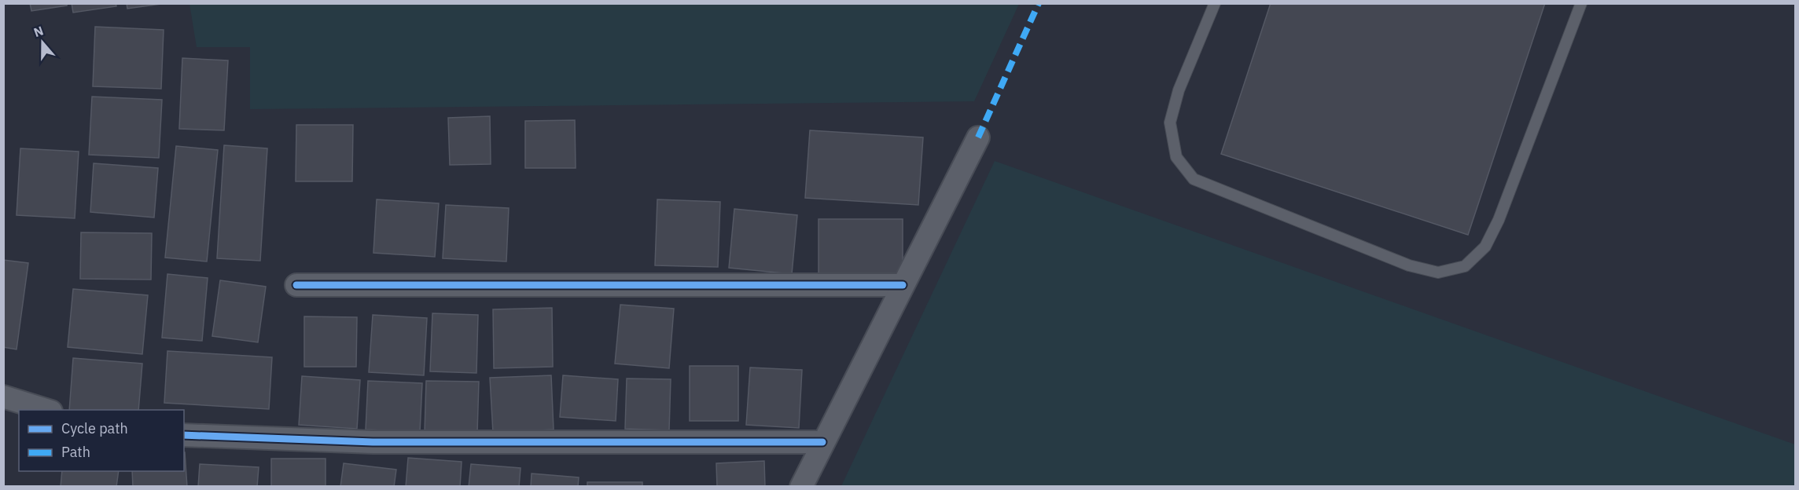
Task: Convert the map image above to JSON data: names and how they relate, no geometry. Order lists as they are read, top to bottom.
{
  "legend": ["Cycle path", "Path"],
  "north": "top"
}
